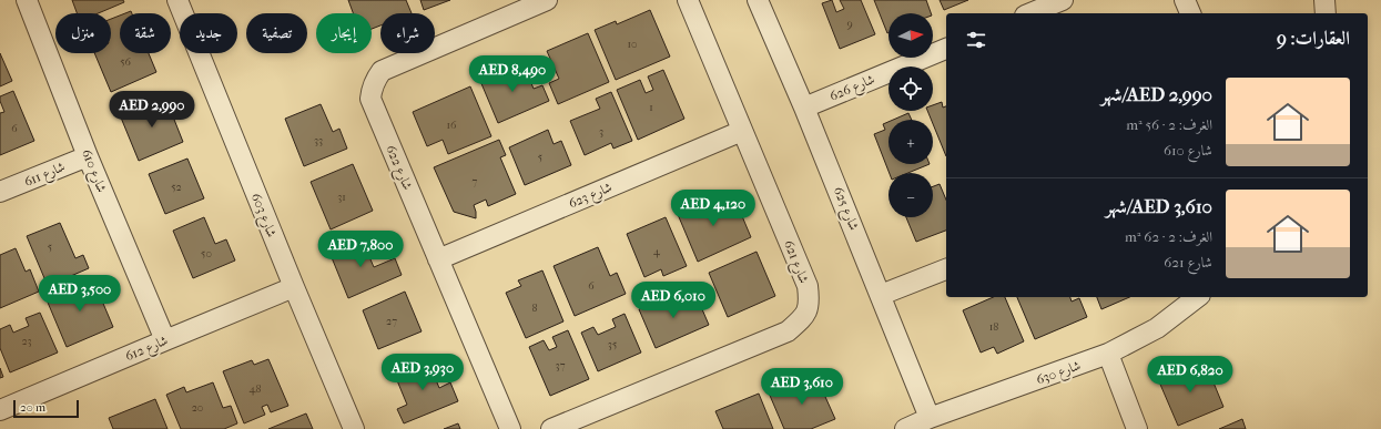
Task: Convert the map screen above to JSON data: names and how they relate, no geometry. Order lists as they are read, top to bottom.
{
  "streets": {
    "street": [
      "شارع 626",
      "شارع 622",
      "شارع 610",
      "شارع 611",
      "شارع 623",
      "شارع 625",
      "شارع 603",
      "شارع 621",
      "شارع 612",
      "شارع 630"
    ]
  },
  "crossings": [
    ["شارع 626", "شارع 625"],
    ["شارع 622", "شارع 623"],
    ["شارع 610", "شارع 611"],
    ["شارع 610", "شارع 612"],
    ["شارع 623", "شارع 621"],
    ["شارع 625", "شارع 630"],
    ["شارع 603", "شارع 612"]
  ],
  "house_numbers": [
    "9",
    "10",
    "56",
    "1",
    "16",
    "6",
    "3",
    "33",
    "5",
    "7",
    "52",
    "31",
    "5",
    "4",
    "50",
    "6",
    "8",
    "27",
    "18",
    "23",
    "35",
    "37",
    "48",
    "20"
  ],
  "scale_bar": "20 m",
  "north": "right",
  "page": {
    "map_buttons": ["+", "−"],
    "chip": [
      "شراء",
      "إيجار",
      "تصفية",
      "جديد",
      "شقة",
      "منزل"
    ],
    "heading": "العقارات: 9",
    "price": [
      "AED 8,490",
      "AED 2,990",
      "AED 4,120",
      "AED 7,800",
      "AED 3,500",
      "AED 6,010",
      "AED 3,930",
      "AED 6,820",
      "AED 3,610"
    ],
    "list": [
      {
        "name": "AED 2,990/شهر",
        "note": "الغرف: 2 · 56 m² · شارع 610"
      },
      {
        "name": "AED 3,610/شهر",
        "note": "الغرف: 2 · 62 m² · شارع 621"
      }
    ],
    "scale": "20 m"
  }
}
